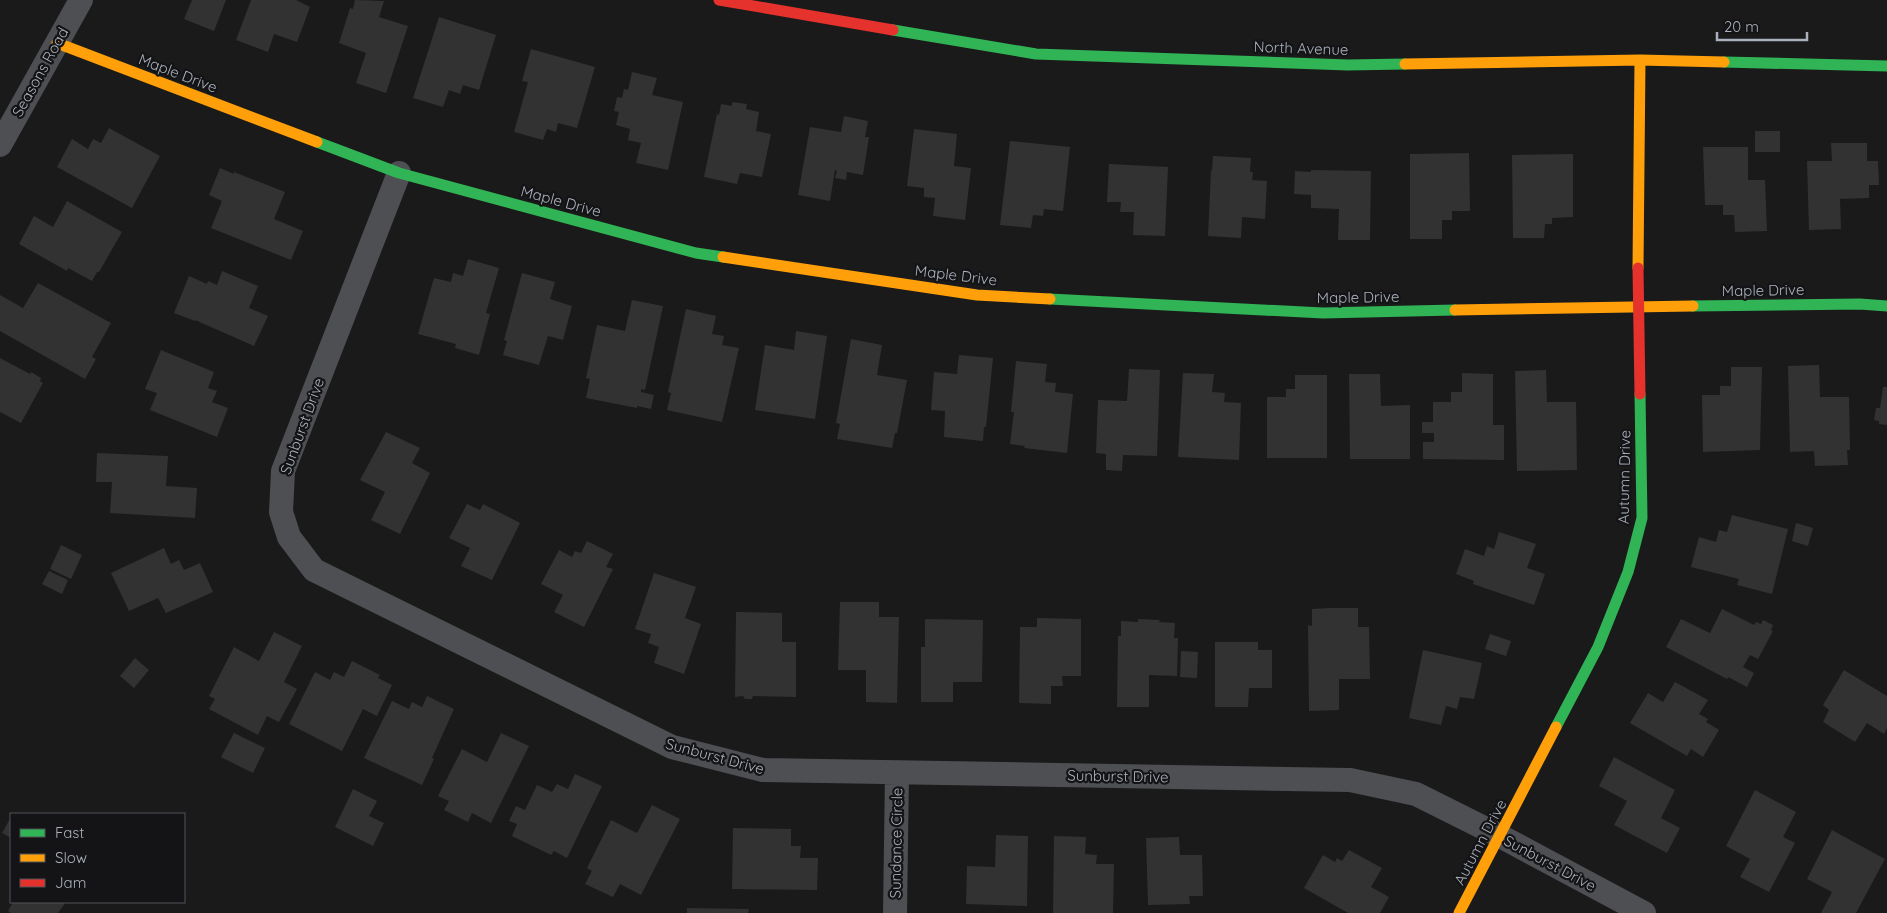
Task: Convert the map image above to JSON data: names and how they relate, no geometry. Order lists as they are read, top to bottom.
{
  "streets": {
    "street": [
      "North Avenue",
      "Seasons Road",
      "Maple Drive",
      "Sunburst Drive",
      "Autumn Drive",
      "Sundance Circle"
    ]
  },
  "crossings": [
    ["North Avenue", "Autumn Drive"],
    ["Seasons Road", "Maple Drive"],
    ["Maple Drive", "Sunburst Drive"],
    ["Maple Drive", "Autumn Drive"],
    ["Sunburst Drive", "Autumn Drive"],
    ["Sunburst Drive", "Sundance Circle"]
  ],
  "legend": ["Fast", "Slow", "Jam"],
  "scale_bar": "20 m"
}
